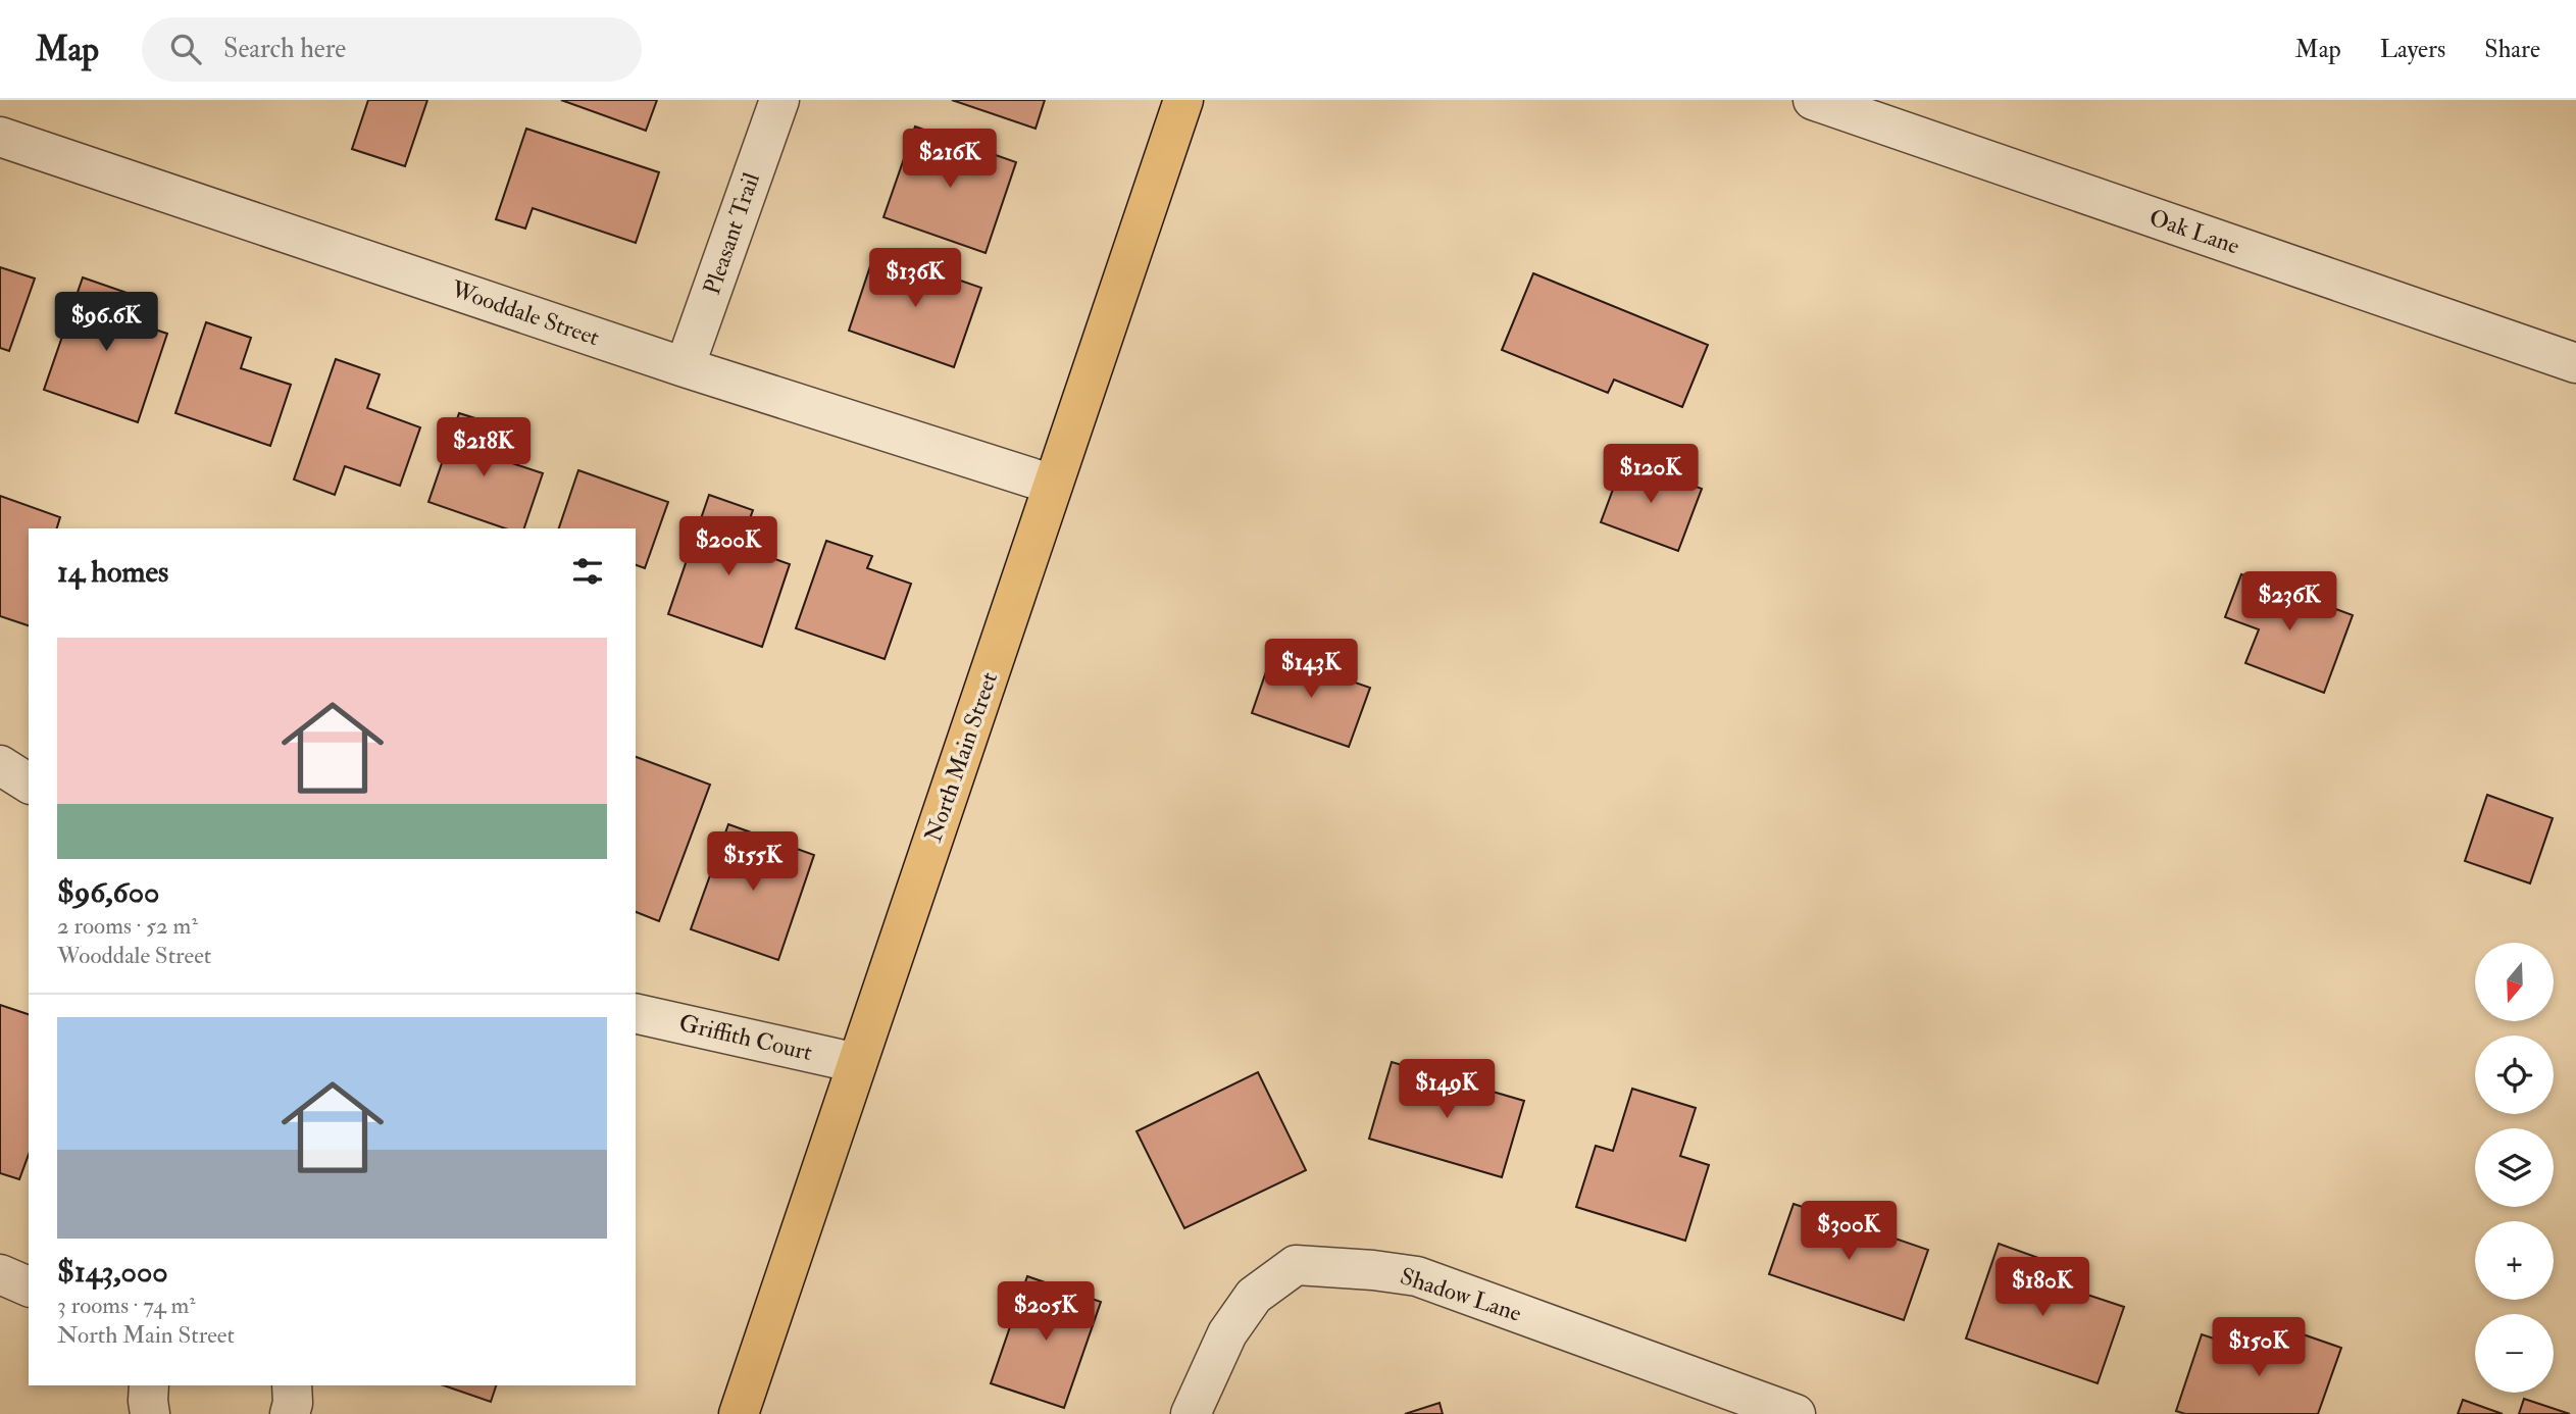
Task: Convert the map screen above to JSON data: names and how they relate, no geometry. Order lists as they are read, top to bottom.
{
  "streets": {
    "main road": ["North Main Street"],
    "street": [
      "Oak Lane",
      "Pleasant Trail",
      "Wooddale Street",
      "Griffith Court",
      "Shadow Lane"
    ]
  },
  "crossings": [
    ["Pleasant Trail", "Wooddale Street"],
    ["Wooddale Street", "North Main Street"],
    ["North Main Street", "Griffith Court"]
  ],
  "north": "bottom",
  "page": {
    "header": "Map",
    "search": "Search here",
    "nav": ["Map", "Layers", "Share"],
    "price": [
      "$216K",
      "$136K",
      "$96.6K",
      "$218K",
      "$120K",
      "$200K",
      "$236K",
      "$143K",
      "$155K",
      "$149K",
      "$300K",
      "$180K",
      "$205K",
      "$150K"
    ],
    "heading": "14 homes",
    "list": [
      {
        "name": "$96,600",
        "note": "2 rooms · 52 m² · Wooddale Street"
      },
      {
        "name": "$143,000",
        "note": "3 rooms · 74 m² · North Main Street"
      }
    ],
    "map_buttons": ["+", "−"]
  }
}
